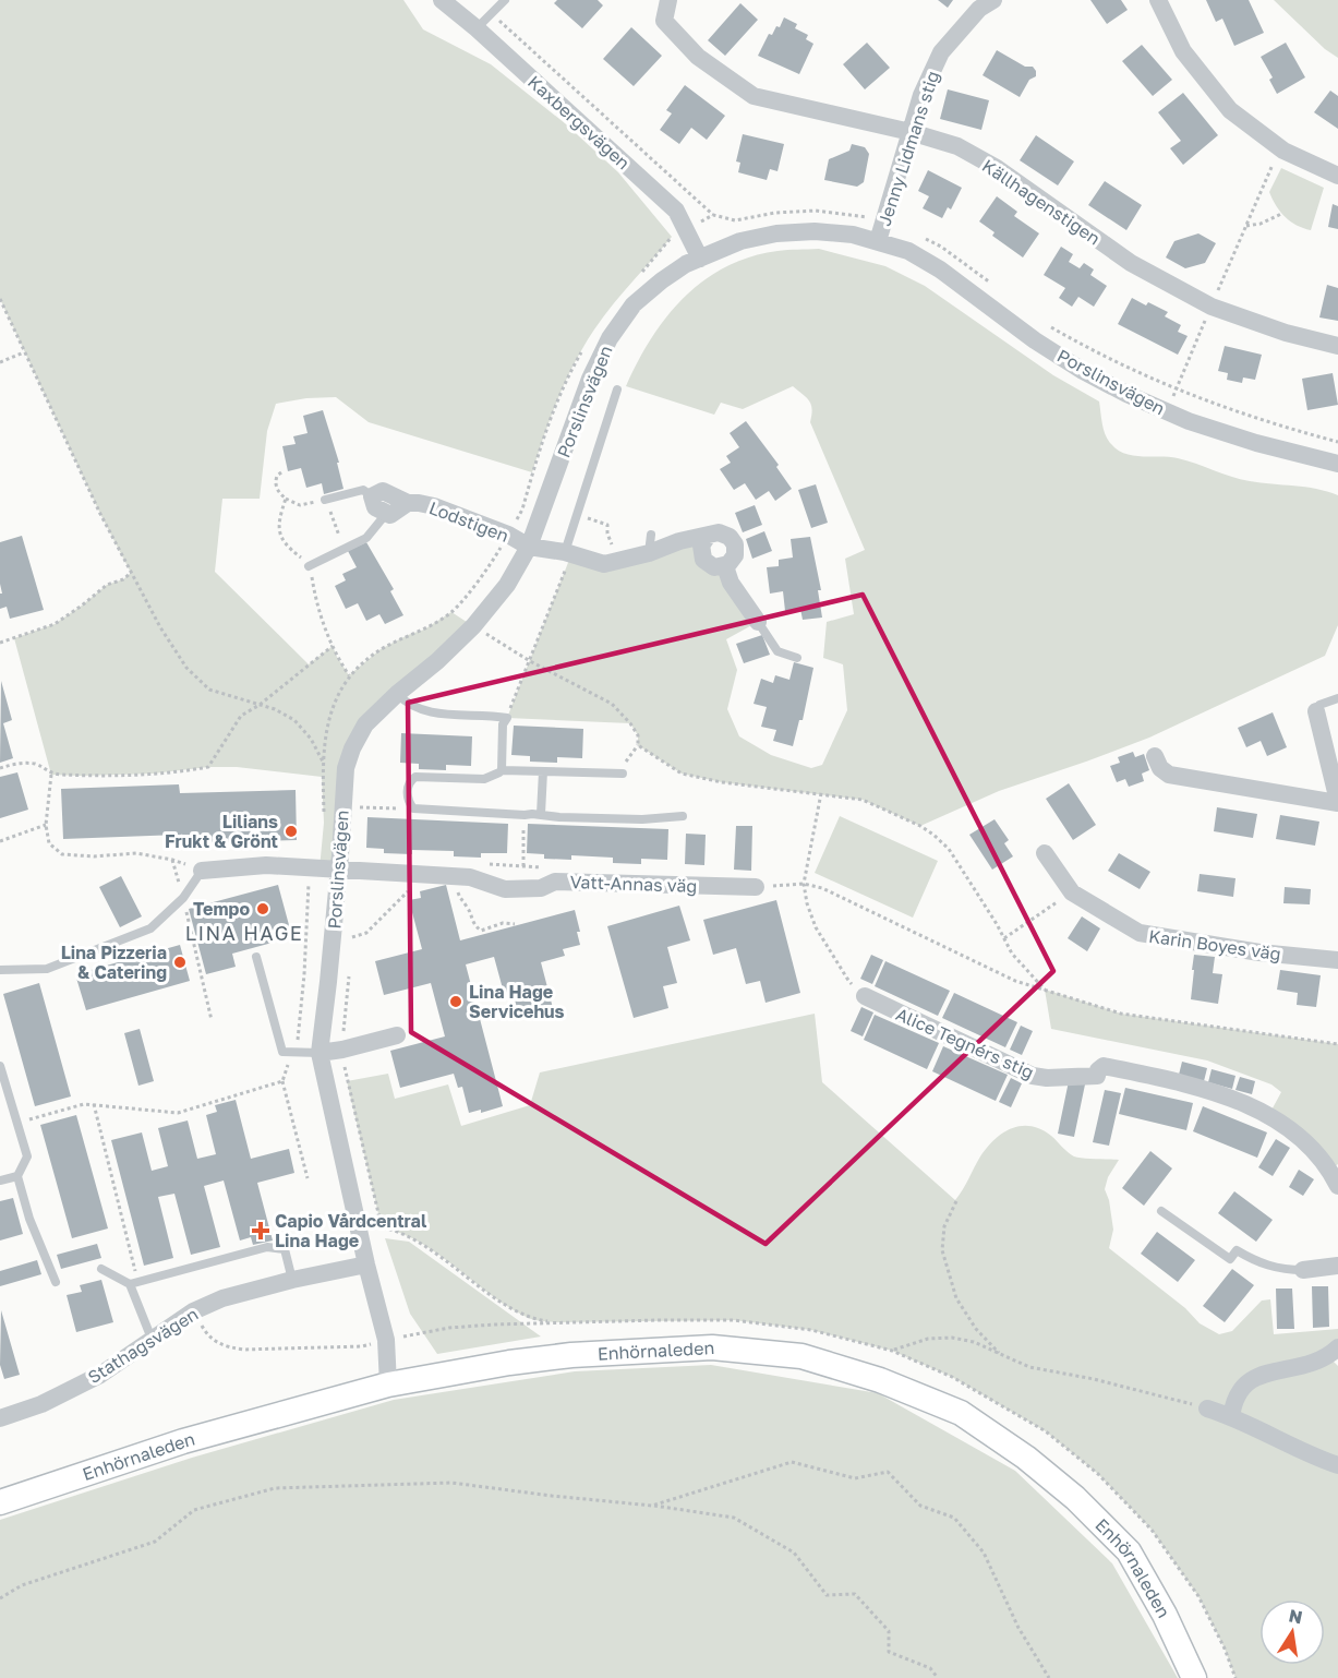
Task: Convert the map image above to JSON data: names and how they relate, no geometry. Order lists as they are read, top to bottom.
{
  "streets": {
    "street": [
      "Kaxbergsvägen",
      "Jenny Lidmans stig",
      "Källhagenstigen",
      "Porslinsvägen",
      "Lodstigen",
      "Vatt-Annas väg",
      "Karin Boyes väg",
      "Alice Tegnérs stig",
      "Stathagsvägen",
      "Enhörnaleden"
    ]
  },
  "crossings": [
    ["Kaxbergsvägen", "Porslinsvägen"],
    ["Jenny Lidmans stig", "Källhagenstigen"],
    ["Jenny Lidmans stig", "Porslinsvägen"],
    ["Porslinsvägen", "Lodstigen"],
    ["Porslinsvägen", "Vatt-Annas väg"],
    ["Porslinsvägen", "Stathagsvägen"],
    ["Porslinsvägen", "Enhörnaleden"]
  ],
  "districts": ["LINA HAGE"],
  "places": {
    "other": [
      "Lilians Frukt & Grönt",
      "Tempo",
      "Lina Pizzeria & Catering",
      "Lina Hage Servicehus"
    ],
    "health": ["Capio Vårdcentral Lina Hage"]
  },
  "north": "top"
}
